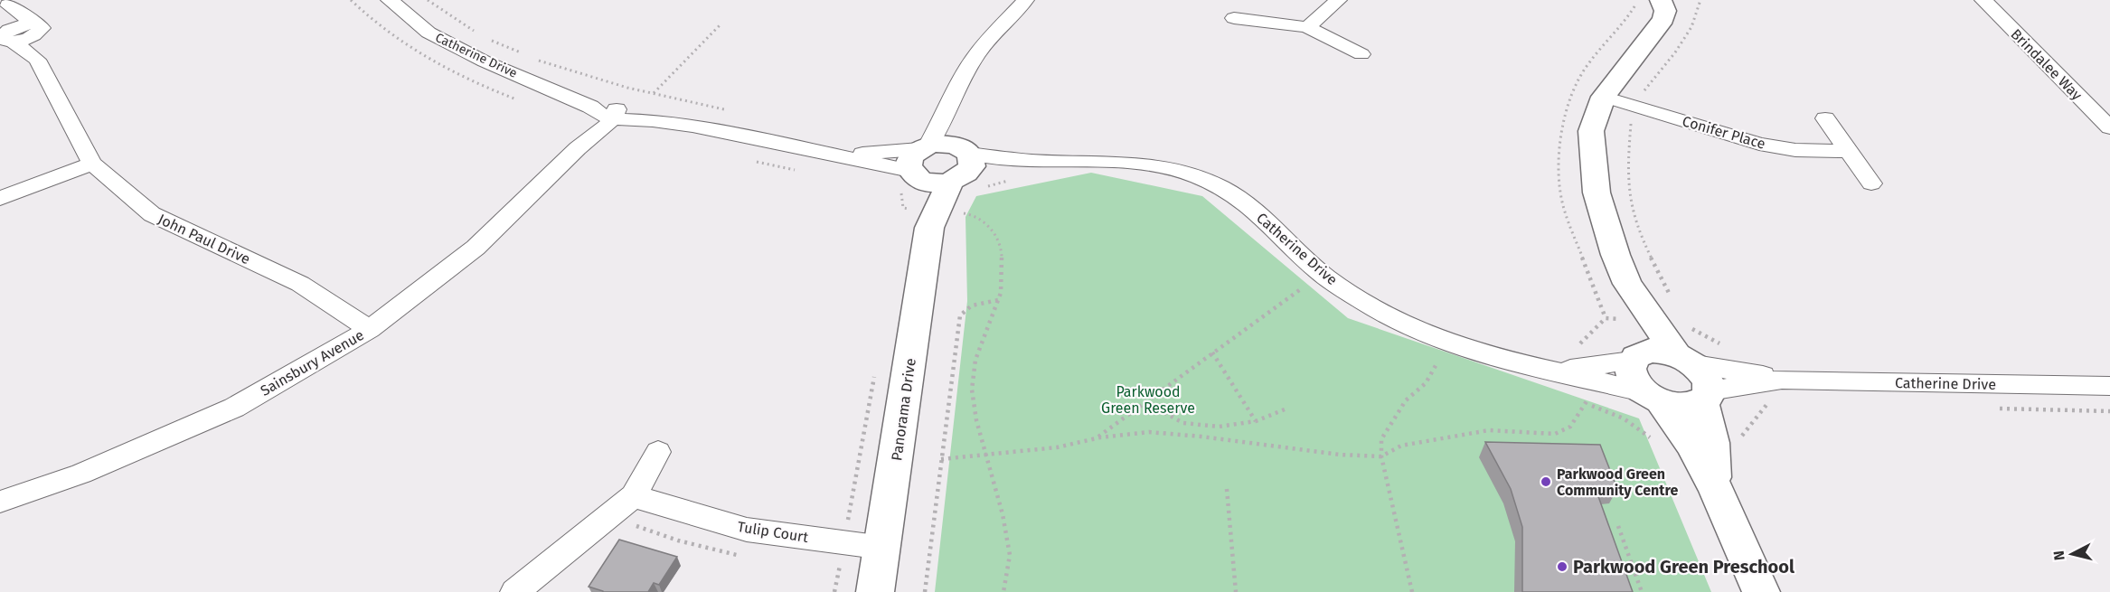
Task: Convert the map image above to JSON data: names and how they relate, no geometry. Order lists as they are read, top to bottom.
{
  "streets": {
    "street": [
      "Catherine Drive",
      "Brindalee Way",
      "Conifer Place",
      "John Paul Drive",
      "Sainsbury Avenue",
      "Panorama Drive",
      "Tulip Court"
    ]
  },
  "crossings": [
    ["Catherine Drive", "Sainsbury Avenue"],
    ["Catherine Drive", "Panorama Drive"],
    ["John Paul Drive", "Sainsbury Avenue"],
    ["Panorama Drive", "Tulip Court"]
  ],
  "parks": ["Parkwood Green Reserve"],
  "places": ["Parkwood Green Community Centre", "Parkwood Green Preschool"],
  "north": "left"
}
